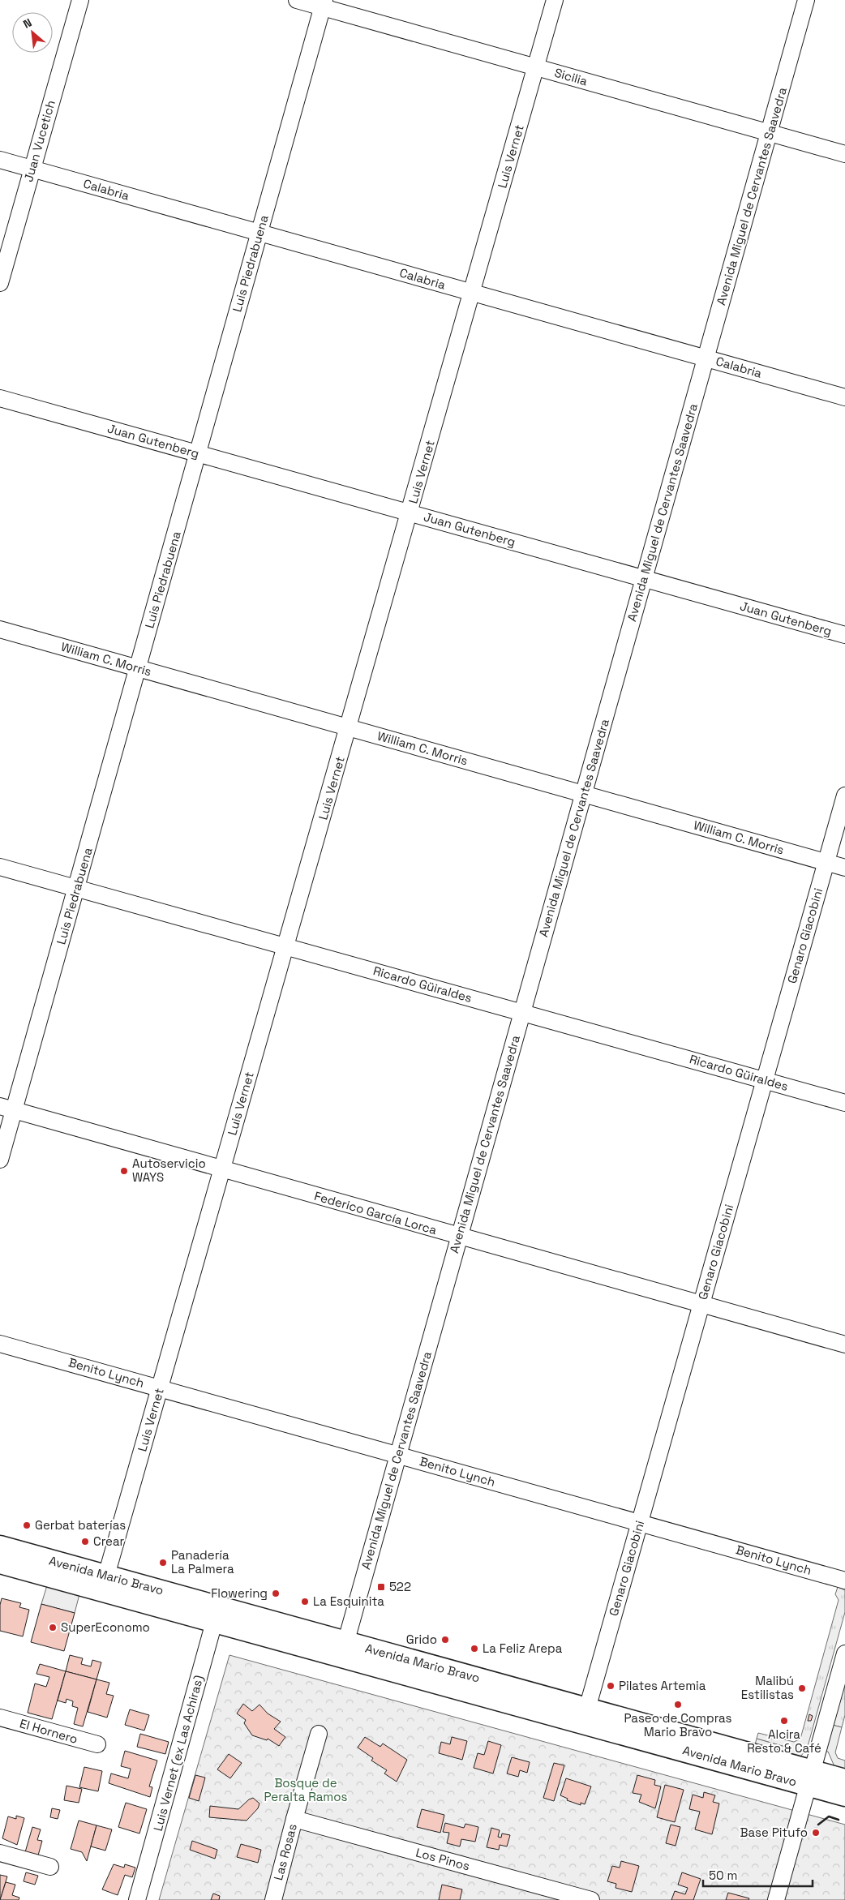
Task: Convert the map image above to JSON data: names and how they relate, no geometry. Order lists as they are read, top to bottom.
{
  "streets": {
    "main road": ["Avenida Mario Bravo"],
    "street": [
      "Sicilia",
      "Juan Vucetich",
      "Luis Vernet",
      "Calabria",
      "Avenida Miguel de Cervantes Saavedra",
      "Luis Piedrabuena",
      "Juan Gutenberg",
      "William C. Morris",
      "Genaro Giacobini",
      "Ricardo Güiraldes",
      "Federico García Lorca",
      "Benito Lynch",
      "El Hornero",
      "Luis Vernet (ex Las Achiras)",
      "Las Rosas",
      "Los Pinos"
    ]
  },
  "crossings": [
    ["Sicilia", "Luis Vernet"],
    ["Sicilia", "Avenida Miguel de Cervantes Saavedra"],
    ["Sicilia", "Luis Piedrabuena"],
    ["Juan Vucetich", "Calabria"],
    ["Luis Vernet", "Calabria"],
    ["Luis Vernet", "Juan Gutenberg"],
    ["Luis Vernet", "William C. Morris"],
    ["Luis Vernet", "Ricardo Güiraldes"],
    ["Luis Vernet", "Federico García Lorca"],
    ["Luis Vernet", "Benito Lynch"],
    ["Luis Vernet", "Avenida Mario Bravo"],
    ["Calabria", "Avenida Miguel de Cervantes Saavedra"],
    ["Calabria", "Luis Piedrabuena"],
    ["Avenida Miguel de Cervantes Saavedra", "Juan Gutenberg"],
    ["Avenida Miguel de Cervantes Saavedra", "William C. Morris"],
    ["Avenida Miguel de Cervantes Saavedra", "Ricardo Güiraldes"],
    ["Avenida Miguel de Cervantes Saavedra", "Federico García Lorca"],
    ["Avenida Miguel de Cervantes Saavedra", "Benito Lynch"],
    ["Avenida Miguel de Cervantes Saavedra", "Avenida Mario Bravo"],
    ["Luis Piedrabuena", "Juan Gutenberg"],
    ["Luis Piedrabuena", "William C. Morris"],
    ["Luis Piedrabuena", "Ricardo Güiraldes"],
    ["Luis Piedrabuena", "Federico García Lorca"],
    ["William C. Morris", "Genaro Giacobini"],
    ["Genaro Giacobini", "Ricardo Güiraldes"],
    ["Genaro Giacobini", "Federico García Lorca"],
    ["Genaro Giacobini", "Benito Lynch"],
    ["Genaro Giacobini", "Avenida Mario Bravo"],
    ["Avenida Mario Bravo", "Luis Vernet (ex Las Achiras)"],
    ["Las Rosas", "Los Pinos"]
  ],
  "parks": ["Bosque de Peralta Ramos"],
  "places": {
    "other": [
      "Autoservicio WAYS",
      "Gerbat baterías",
      "Crear",
      "Panadería La Palmera",
      "Flowering",
      "La Esquinita",
      "SuperEconomo",
      "Grido",
      "La Feliz Arepa",
      "Pilates Artemia",
      "Malibú Estilistas",
      "Paseo de Compras Mario Bravo",
      "Alcira Resto & Café",
      "Base Pitufo"
    ],
    "transit": ["522"]
  },
  "scale_bar": "50 m",
  "north": "top left"
}
